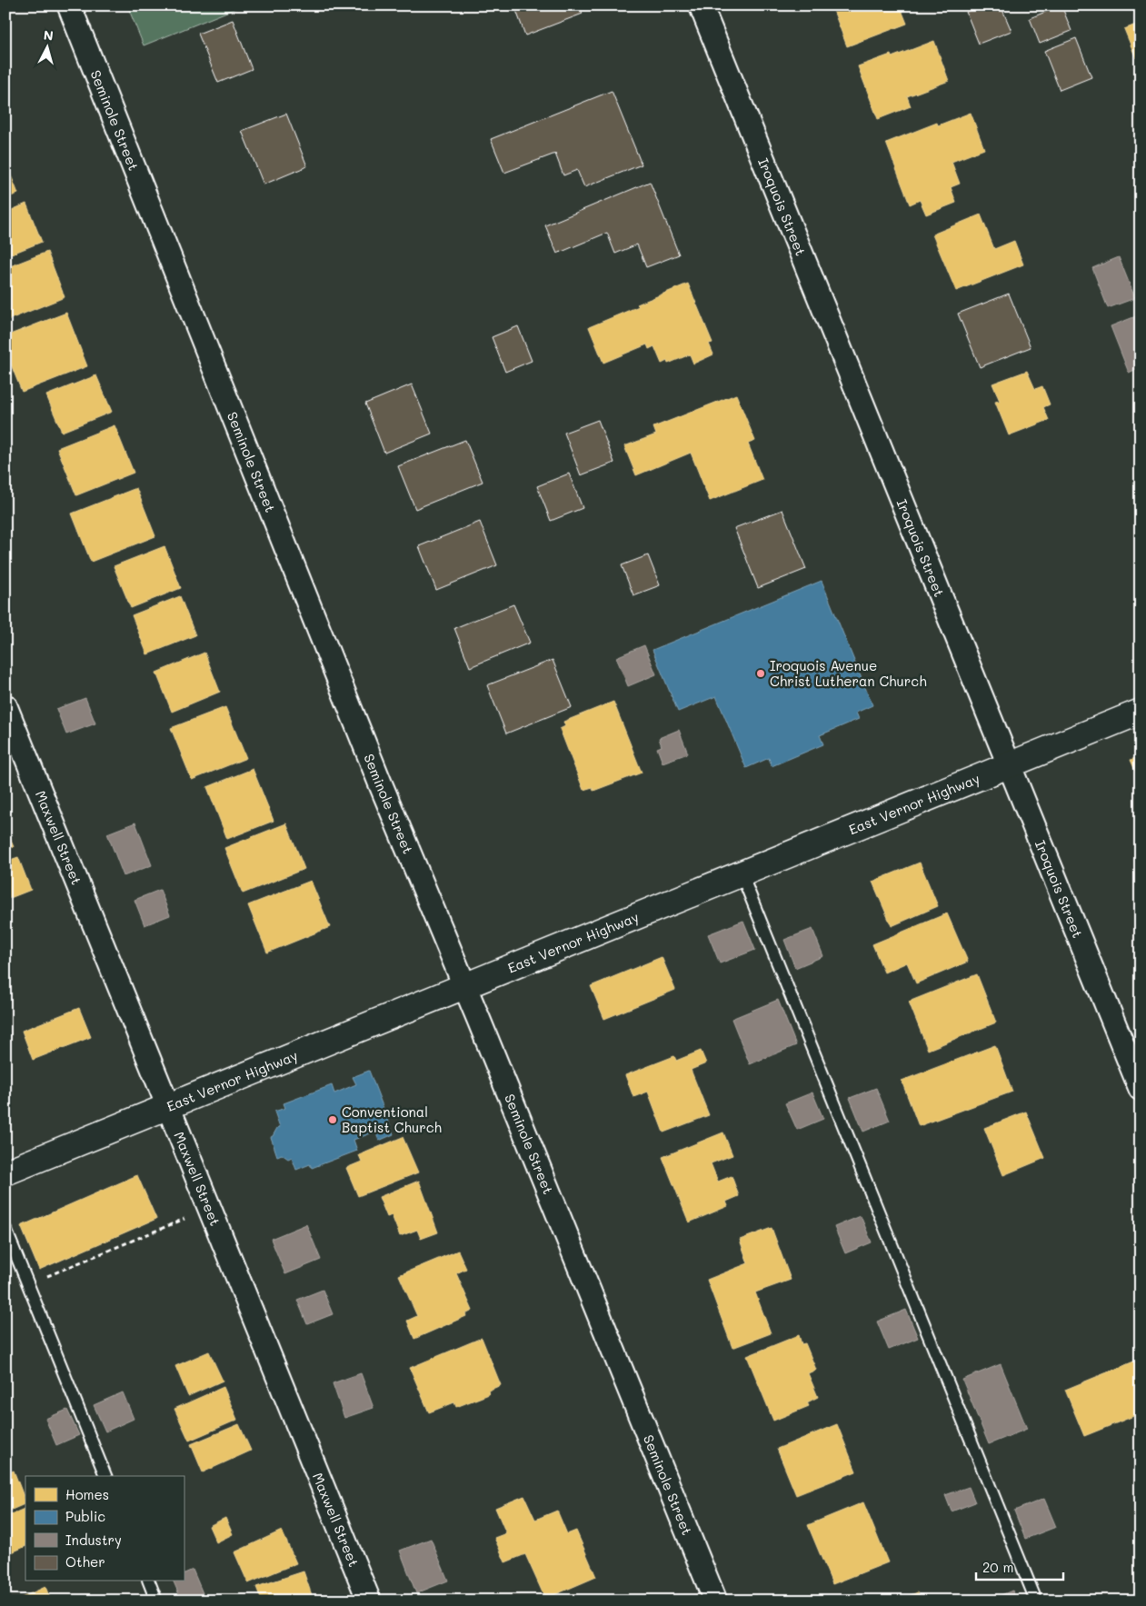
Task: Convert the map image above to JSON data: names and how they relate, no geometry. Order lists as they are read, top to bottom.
{
  "streets": {
    "street": [
      "Seminole Street",
      "Iroquois Street",
      "East Vernor Highway",
      "Maxwell Street"
    ]
  },
  "crossings": [
    ["Seminole Street", "East Vernor Highway"],
    ["Iroquois Street", "East Vernor Highway"],
    ["East Vernor Highway", "Maxwell Street"]
  ],
  "places": ["Iroquois Avenue Christ Lutheran Church", "Conventional Baptist Church"],
  "legend": [
    "Homes",
    "Public",
    "Industry",
    "Other"
  ],
  "scale_bar": "20 m",
  "north": "top"
}
